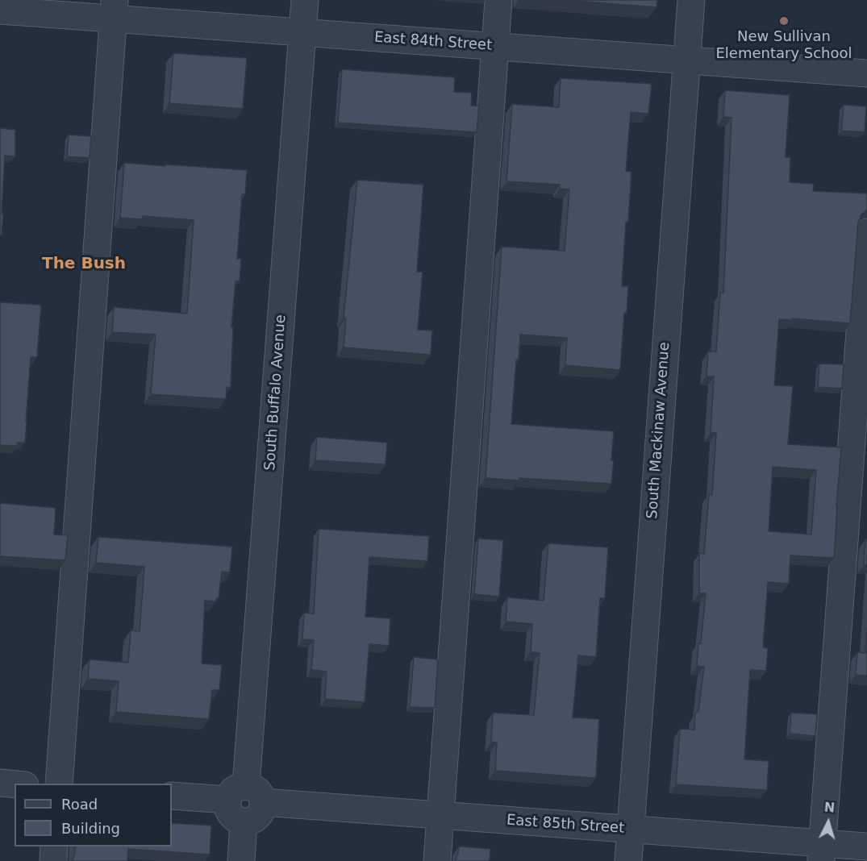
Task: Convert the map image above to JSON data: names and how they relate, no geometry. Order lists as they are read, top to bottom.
{
  "streets": {
    "street": [
      "East 84th Street",
      "South Buffalo Avenue",
      "South Mackinaw Avenue",
      "East 85th Street"
    ]
  },
  "crossings": [
    ["East 84th Street", "South Buffalo Avenue"],
    ["East 84th Street", "South Mackinaw Avenue"],
    ["South Buffalo Avenue", "East 85th Street"],
    ["South Mackinaw Avenue", "East 85th Street"]
  ],
  "districts": ["The Bush"],
  "places": ["New Sullivan Elementary School"],
  "legend": ["Road", "Building"],
  "north": "top"
}
